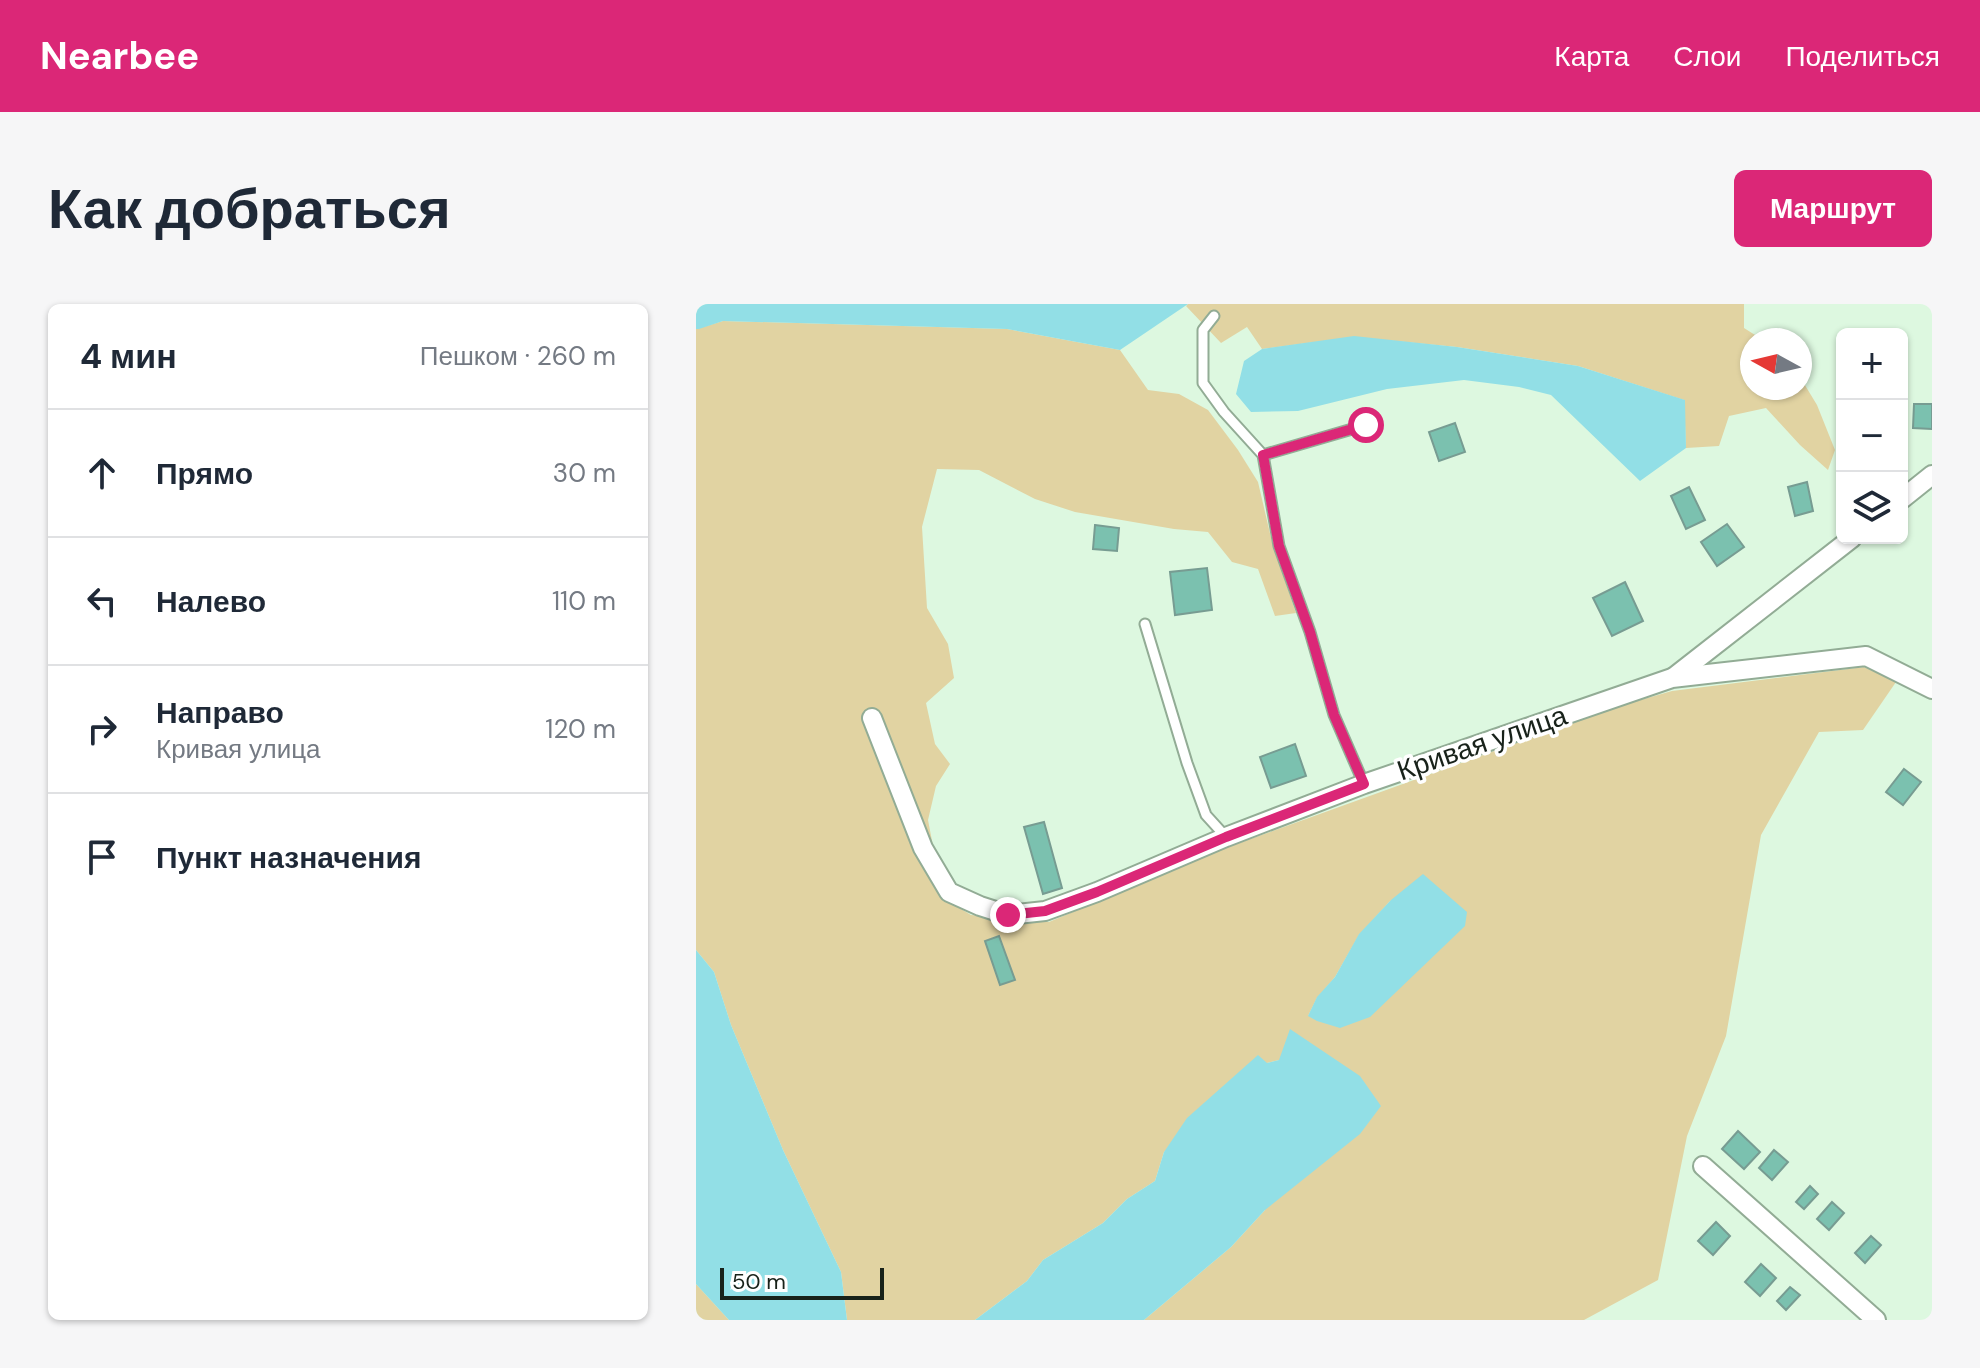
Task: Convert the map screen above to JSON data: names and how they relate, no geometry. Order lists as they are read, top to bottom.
{
  "streets": {
    "street": ["Кривая улица"]
  },
  "scale_bar": "50 m",
  "north": "left",
  "page": {
    "header": "Nearbee",
    "nav": ["Карта", "Слои", "Поделиться"],
    "buttons": "Маршрут",
    "title": "Как добраться",
    "heading": ["4 мин", "Пешком · 260 m"],
    "map_buttons": ["+", "−"],
    "list": [
      ["Прямо", "30 m"],
      ["Налево", "110 m"],
      ["Направо", "Кривая улица", "120 m"],
      "Пункт назначения"
    ],
    "scale": "50 m"
  }
}
